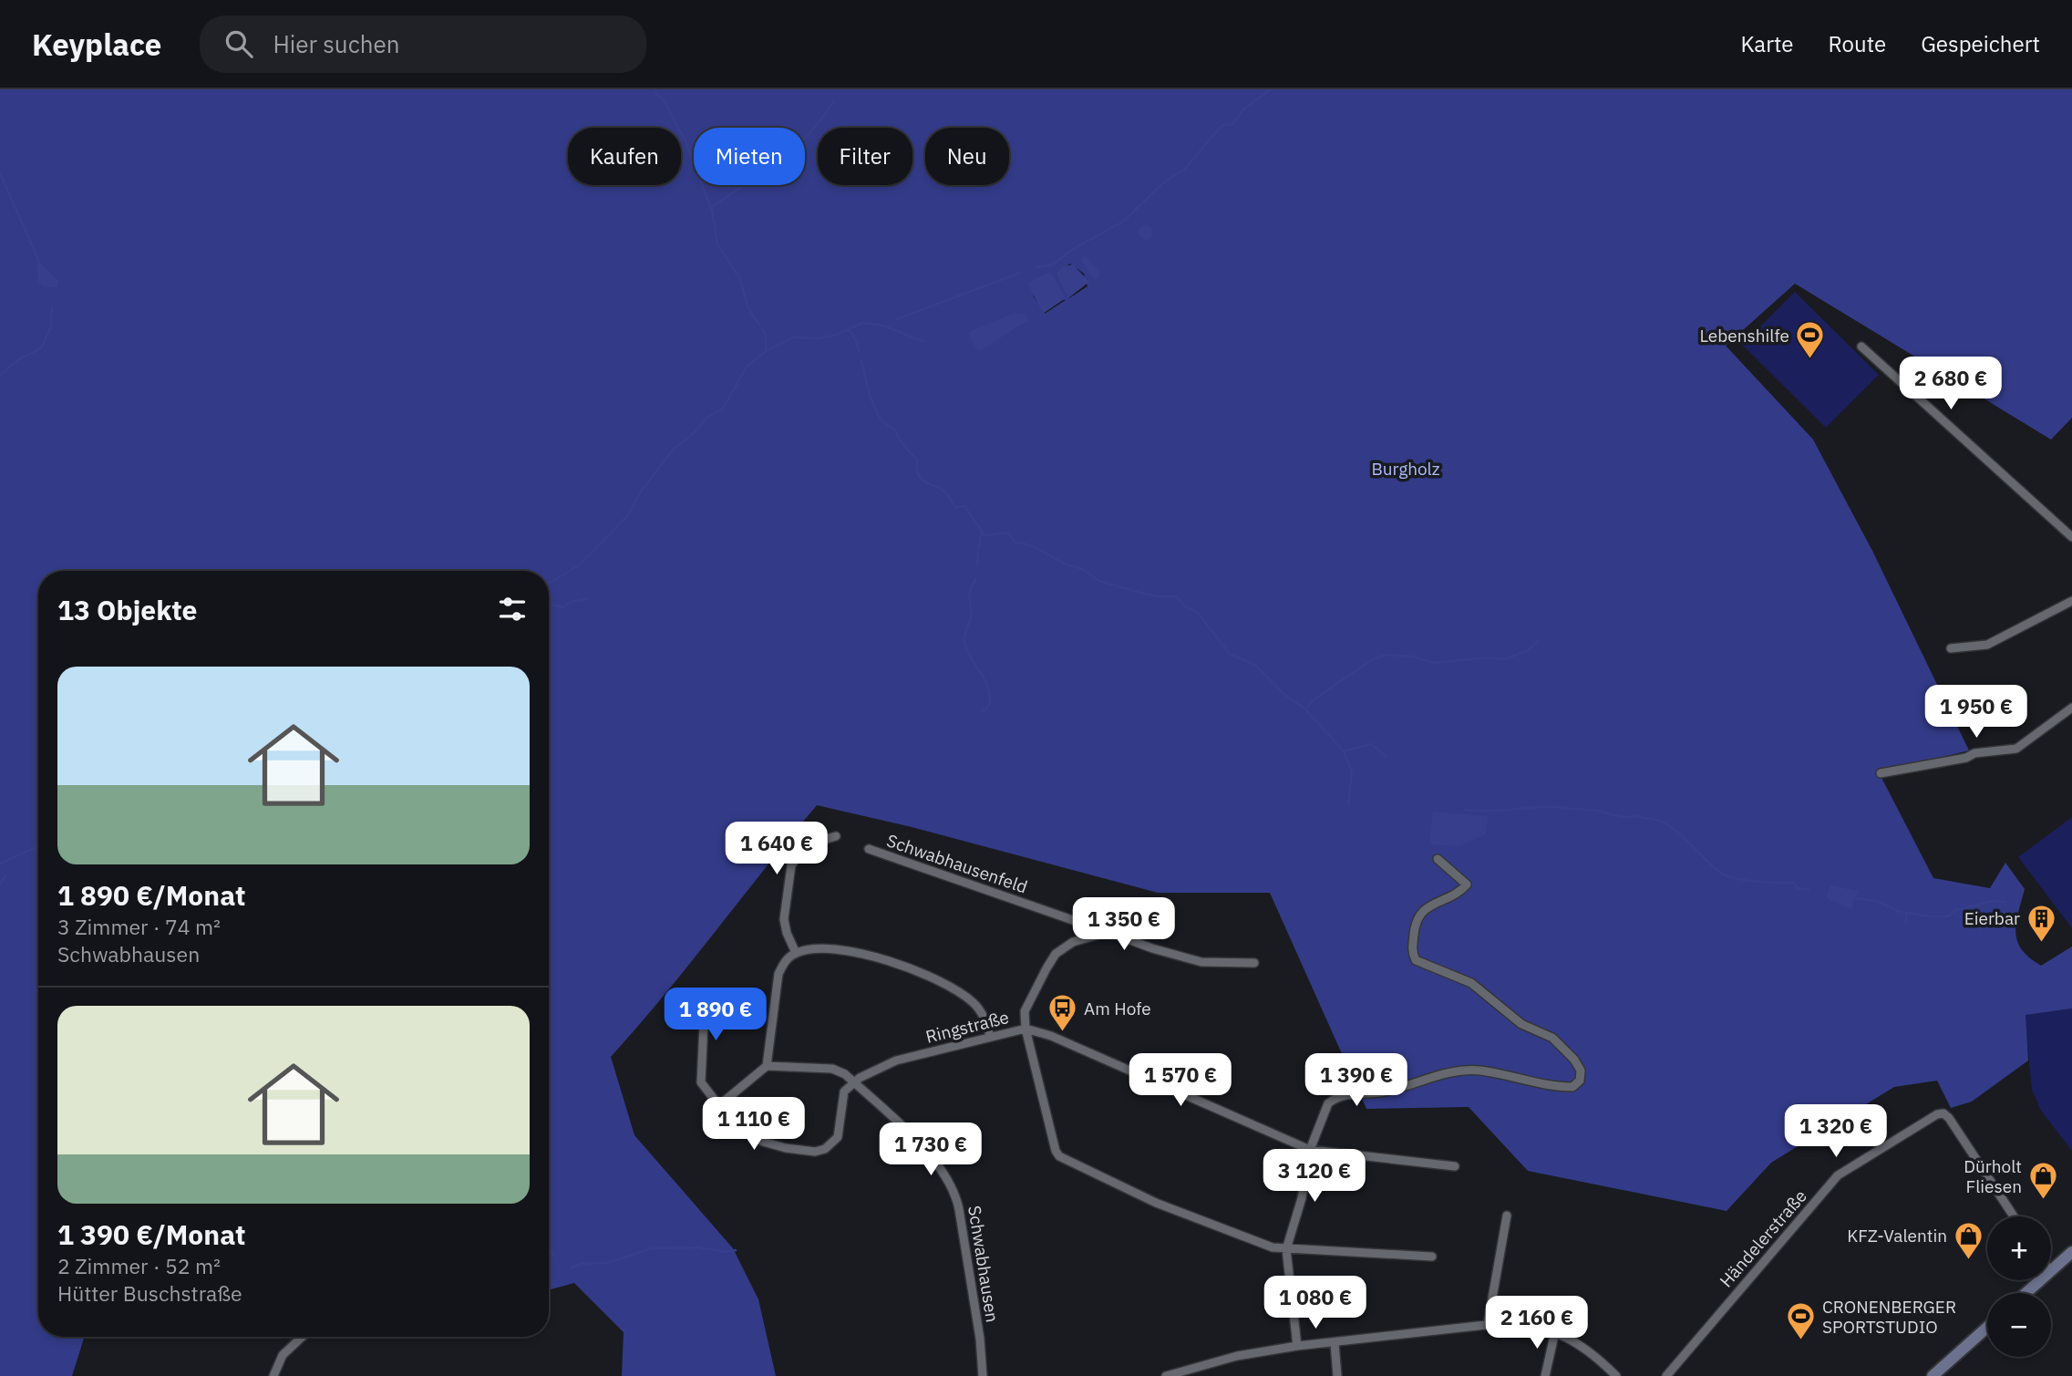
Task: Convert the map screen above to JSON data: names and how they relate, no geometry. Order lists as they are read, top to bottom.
{
  "streets": {
    "street": [
      "Schwabhausenfeld",
      "Ringstraße",
      "Händelerstraße",
      "Schwabhausen"
    ]
  },
  "crossings": [
    ["Ringstraße", "Schwabhausen"]
  ],
  "parks": ["Burgholz"],
  "places": {
    "sports": ["Lebenshilfe", "CRONENBERGER SPORTSTUDIO"],
    "building": ["Eierbar"],
    "bus stop": ["Am Hofe"],
    "shop": ["Dürholt Fliesen", "KFZ-Valentin"]
  },
  "page": {
    "header": "Keyplace",
    "search": "Hier suchen",
    "nav": ["Karte", "Route", "Gespeichert"],
    "chip": [
      "Kaufen",
      "Mieten",
      "Filter",
      "Neu"
    ],
    "price": [
      "2 680 €",
      "1 950 €",
      "1 640 €",
      "1 350 €",
      "1 890 €",
      "1 570 €",
      "1 390 €",
      "1 110 €",
      "1 320 €",
      "1 730 €",
      "3 120 €",
      "1 080 €",
      "2 160 €"
    ],
    "heading": "13 Objekte",
    "list": [
      {
        "name": "1 890 €/Monat",
        "note": "3 Zimmer · 74 m² · Schwabhausen"
      },
      {
        "name": "1 390 €/Monat",
        "note": "2 Zimmer · 52 m² · Hütter Buschstraße"
      }
    ],
    "map_buttons": ["+", "−"]
  }
}
